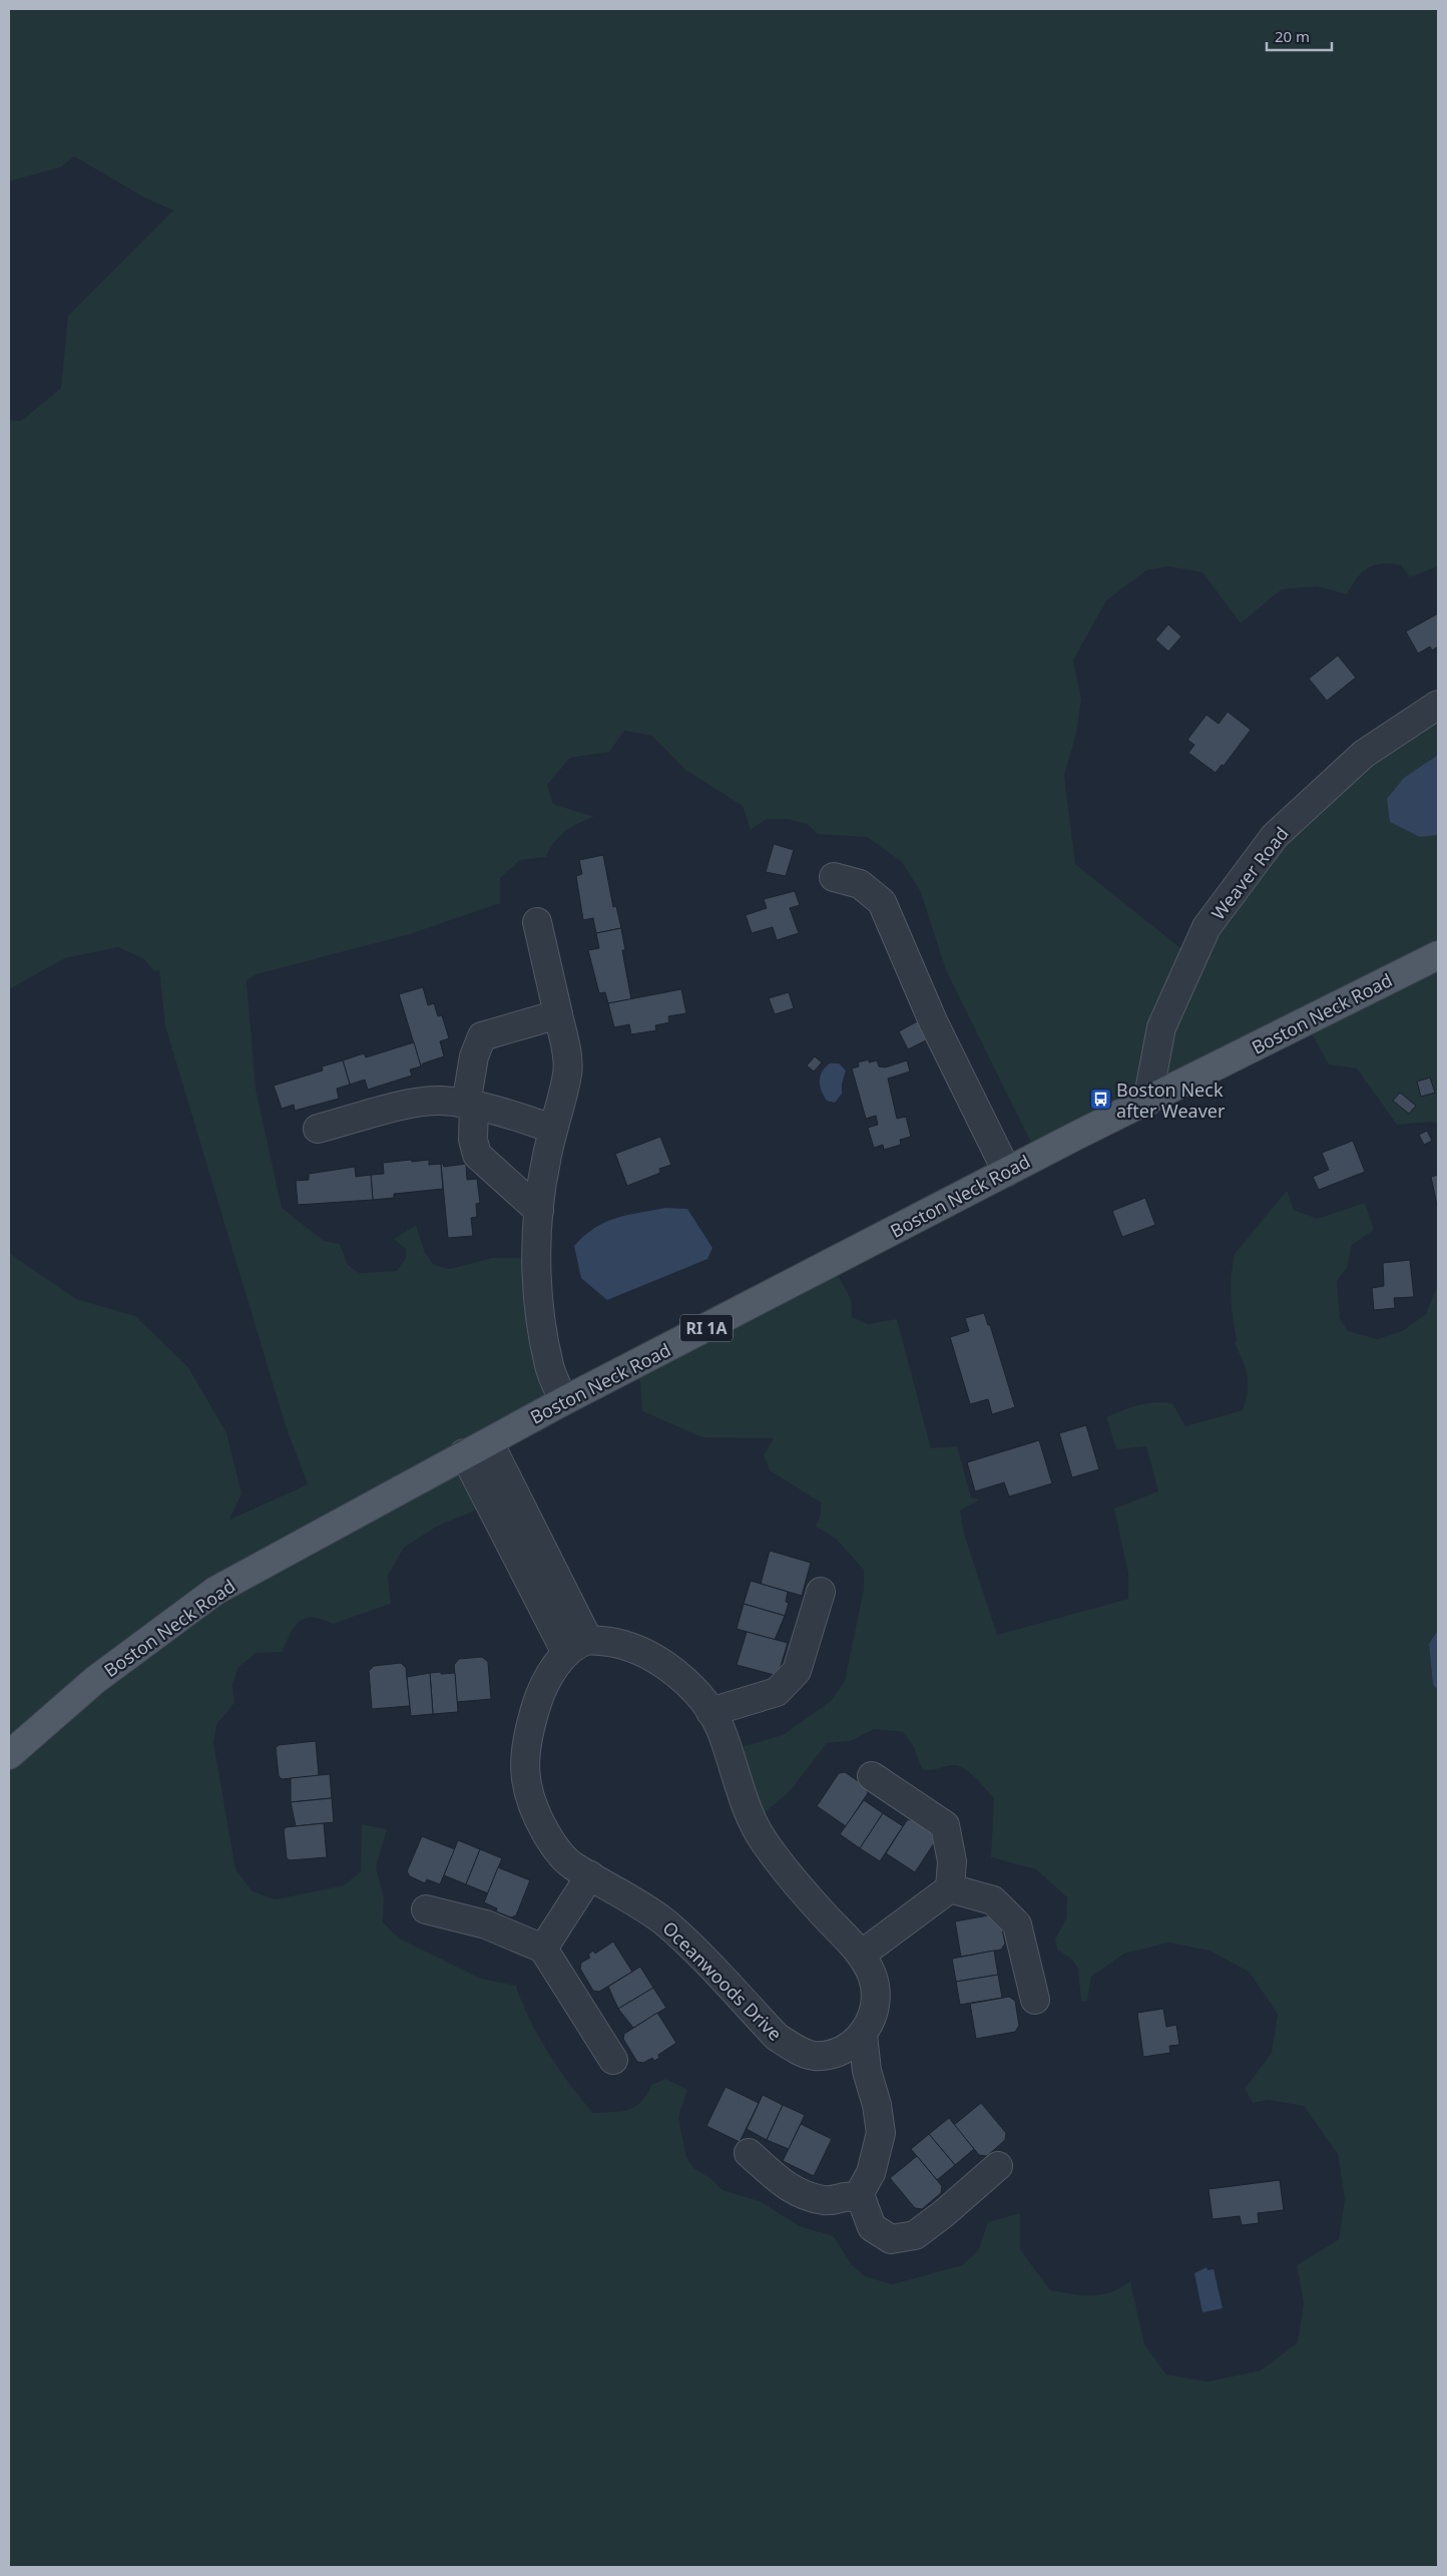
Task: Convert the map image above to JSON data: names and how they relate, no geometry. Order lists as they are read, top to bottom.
{
  "streets": {
    "main road": ["Boston Neck Road", "RI 1A"],
    "street": ["Weaver Road", "Oceanwoods Drive"]
  },
  "crossings": [
    ["Weaver Road", "Boston Neck Road"]
  ],
  "places": {
    "bus stop": ["Boston Neck after Weaver"]
  },
  "scale_bar": "20 m"
}
